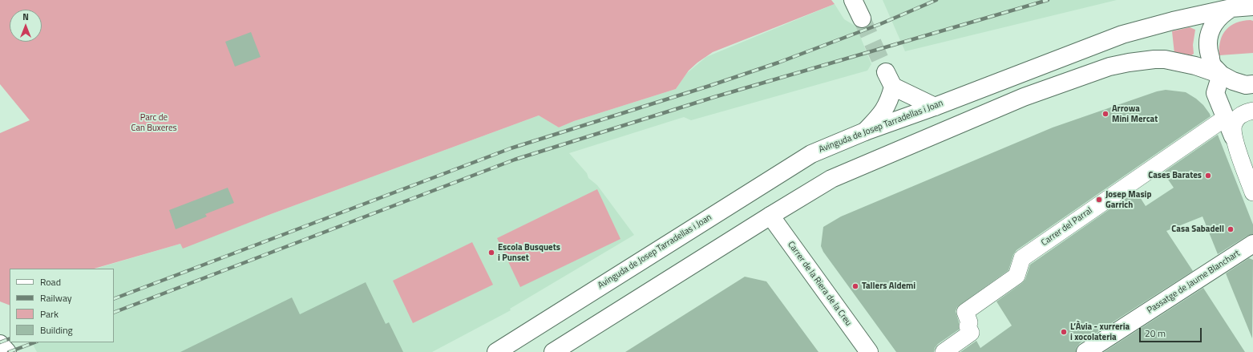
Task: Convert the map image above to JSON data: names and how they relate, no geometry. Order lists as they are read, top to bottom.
{
  "streets": {
    "street": [
      "Avinguda de Josep Tarradellas i Joan",
      "Carrer del Parral",
      "Passatge de Jaume Blanchart",
      "Carrer de la Riera de la Creu"
    ]
  },
  "parks": ["Parc de Can Buxeres"],
  "places": [
    "Arrowa Mini Mercat",
    "Cases Barates",
    "Josep Masip Garrich",
    "Casa Sabadell",
    "Escola Busquets i Punset",
    "Tallers Aldemi",
    "L’Àvia - xurreria i xocolateria"
  ],
  "legend": [
    "Road",
    "Railway",
    "Park",
    "Building"
  ],
  "scale_bar": "20 m",
  "north": "top"
}
